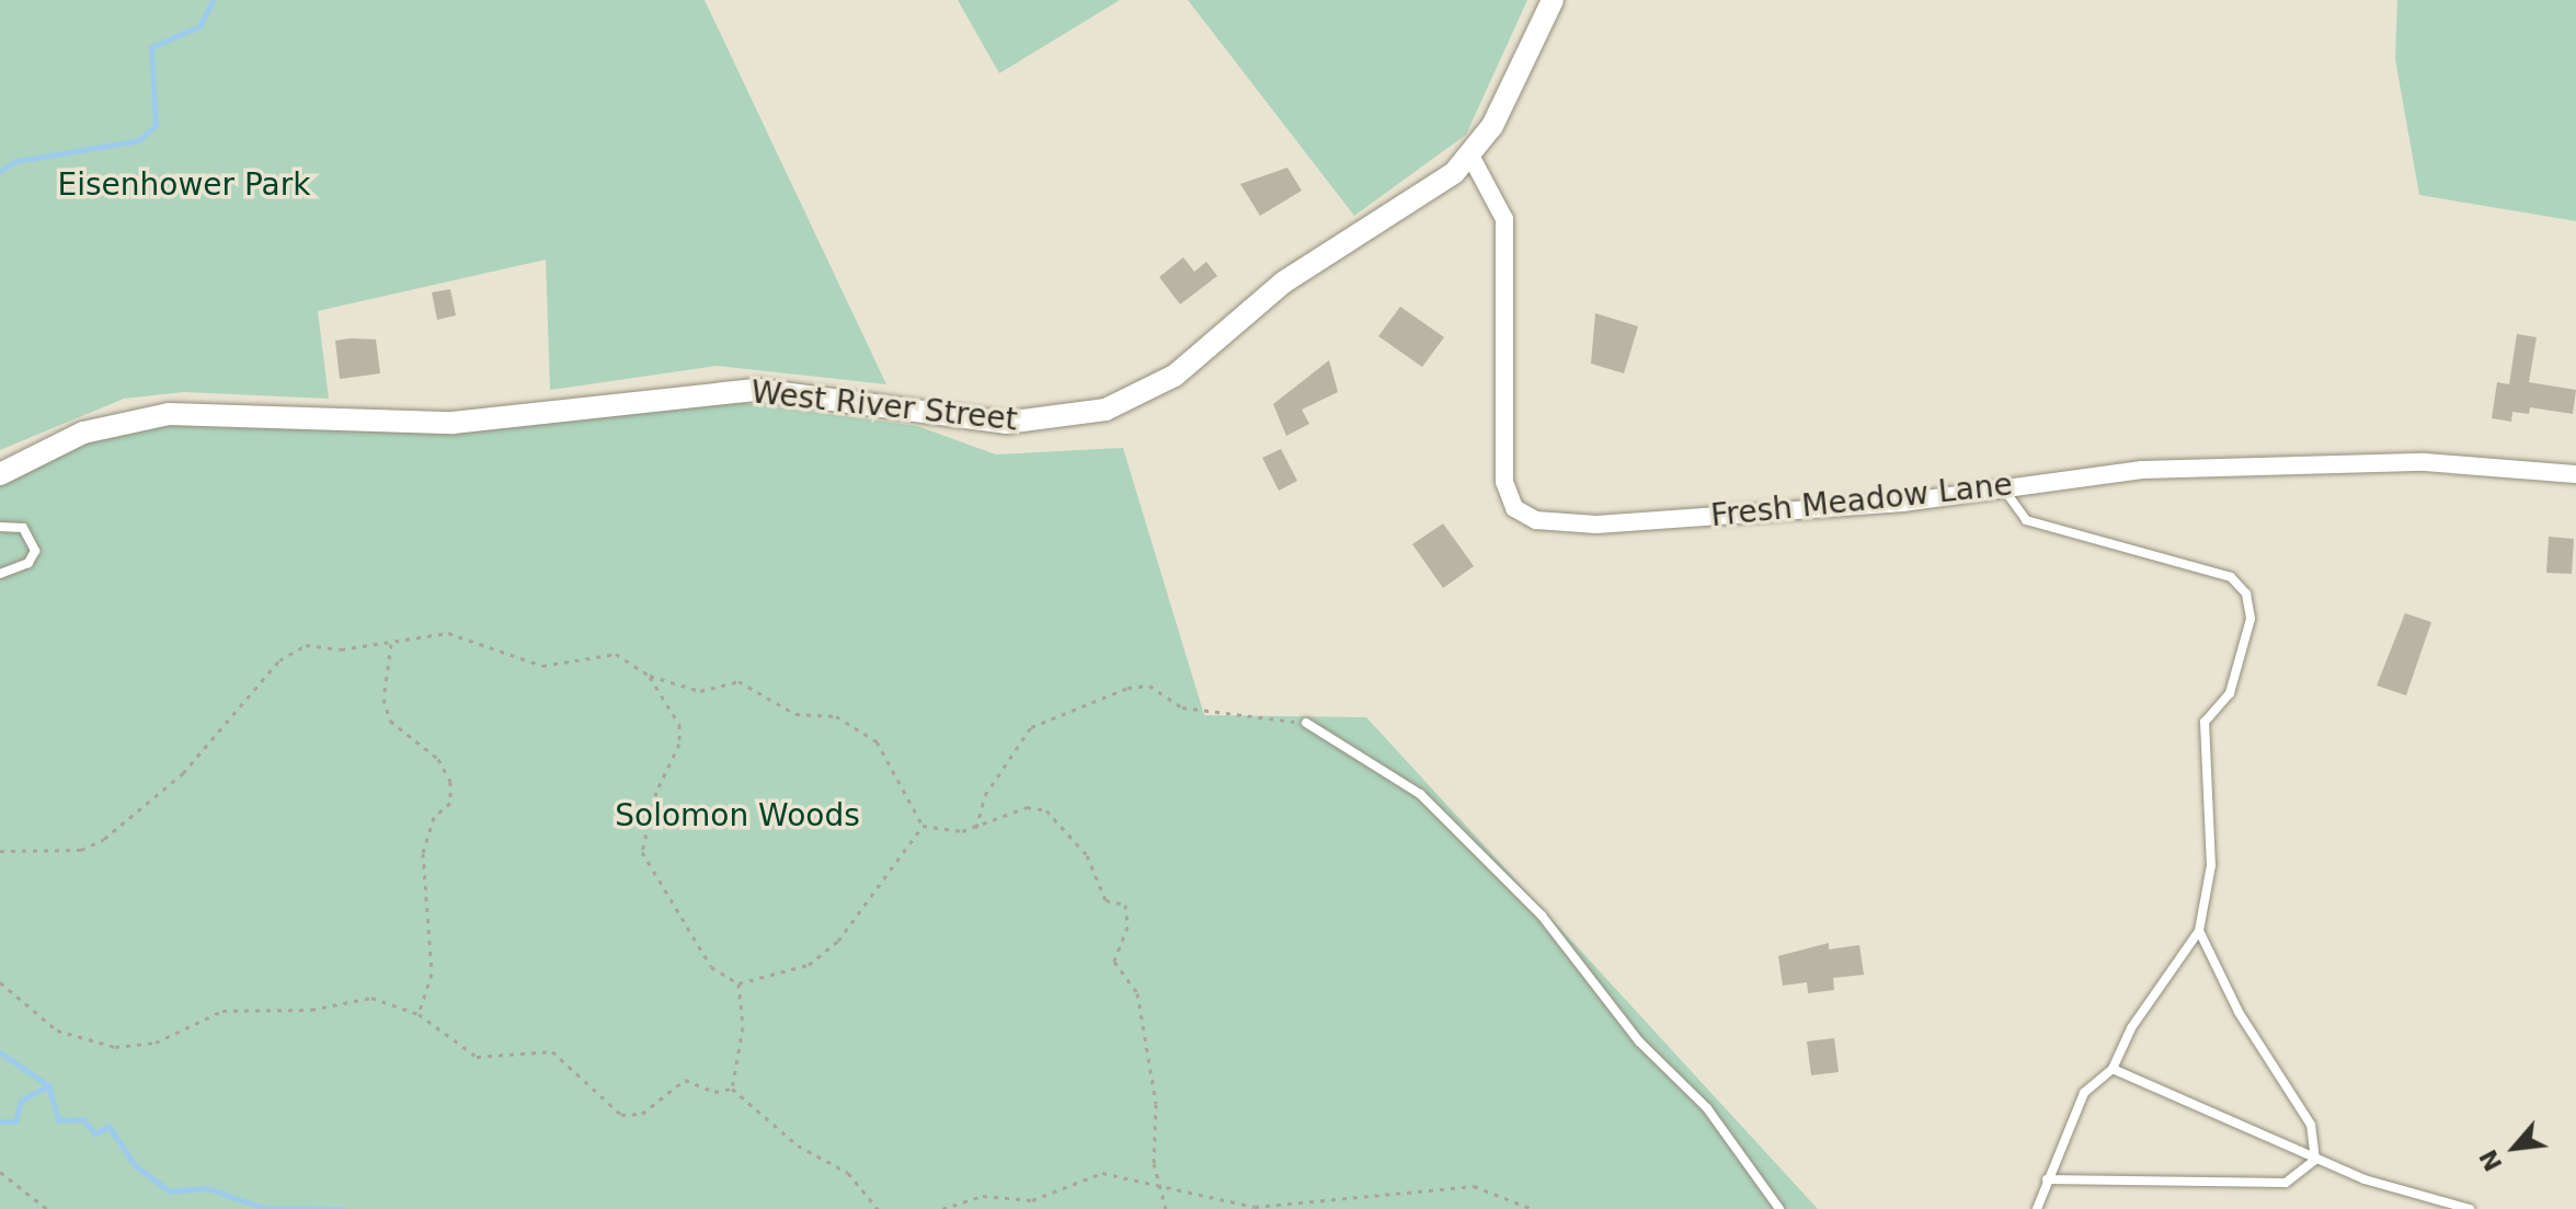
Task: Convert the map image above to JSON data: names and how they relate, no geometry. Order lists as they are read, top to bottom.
{
  "streets": {
    "street": ["West River Street", "Fresh Meadow Lane"]
  },
  "crossings": [
    ["West River Street", "Fresh Meadow Lane"]
  ],
  "parks": ["Eisenhower Park", "Solomon Woods"],
  "north": "bottom left"
}
